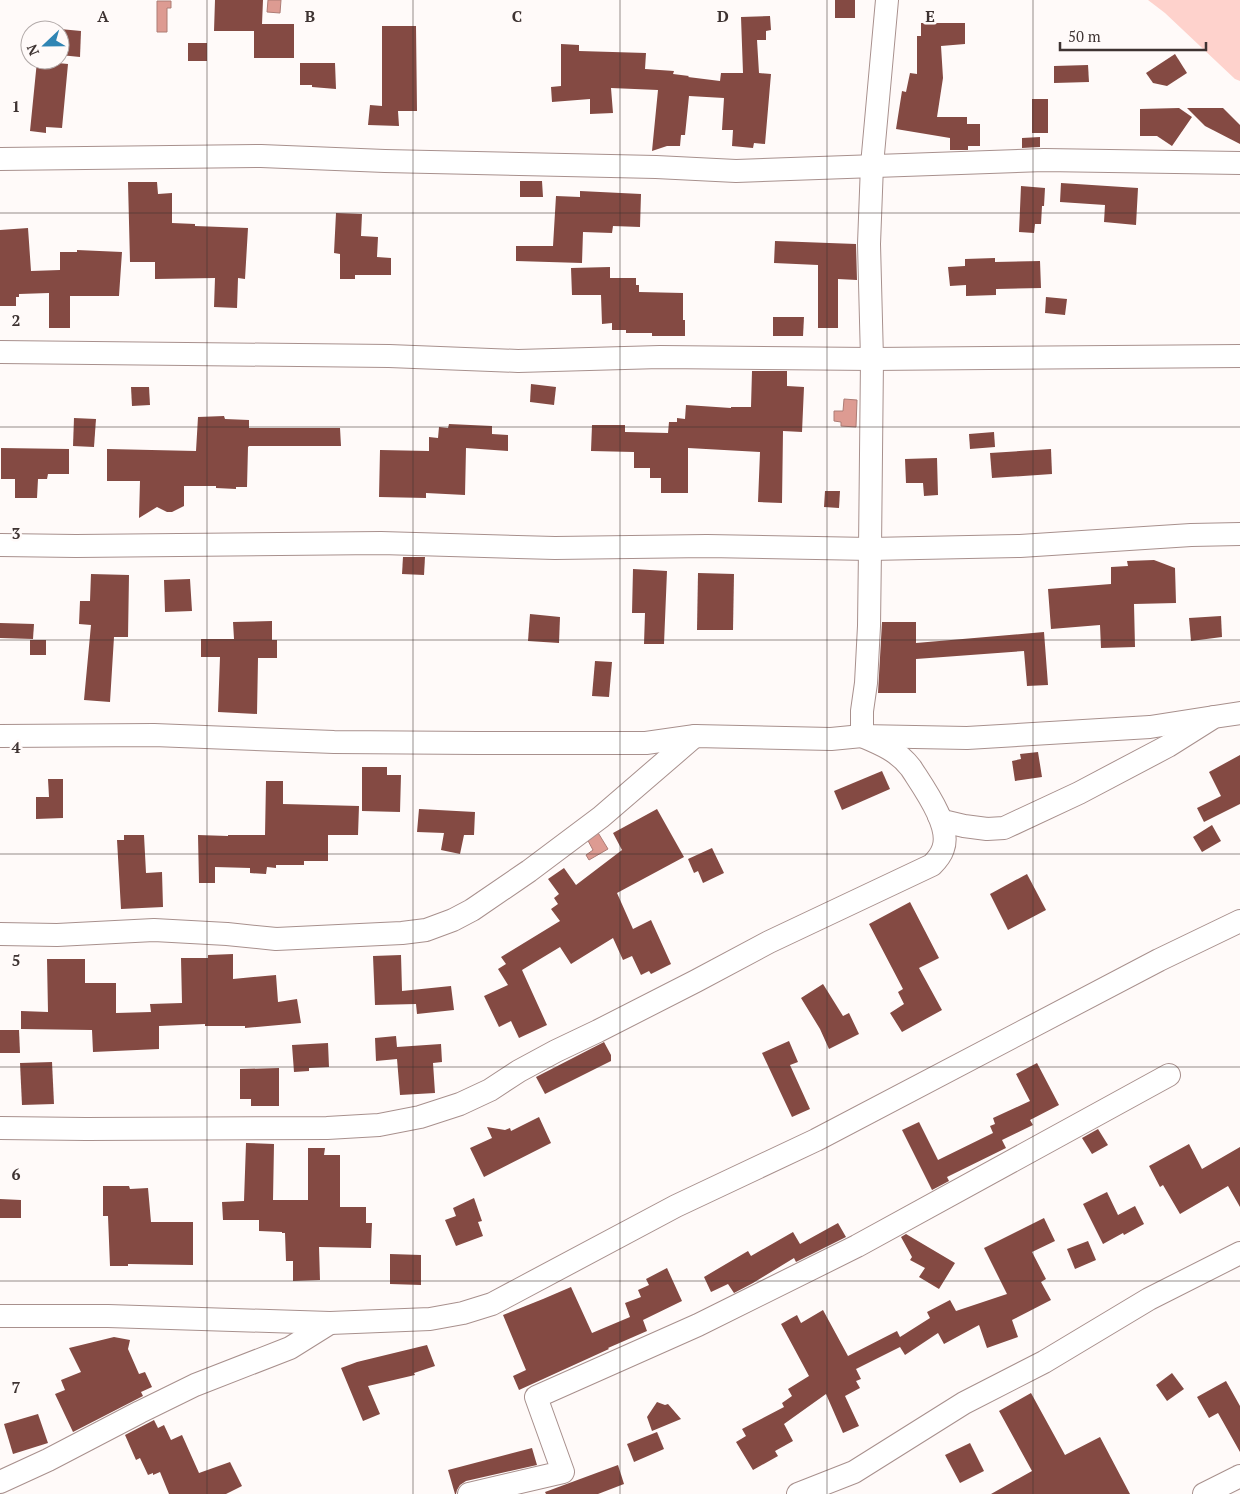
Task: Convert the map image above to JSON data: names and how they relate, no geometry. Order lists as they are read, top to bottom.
{
  "scale_bar": "50 m",
  "north": "left",
  "grid": {
    "columns": [
      "A",
      "B",
      "C",
      "D",
      "E"
    ],
    "rows": [
      "1",
      "2",
      "3",
      "4",
      "5",
      "6",
      "7"
    ]
  }
}
